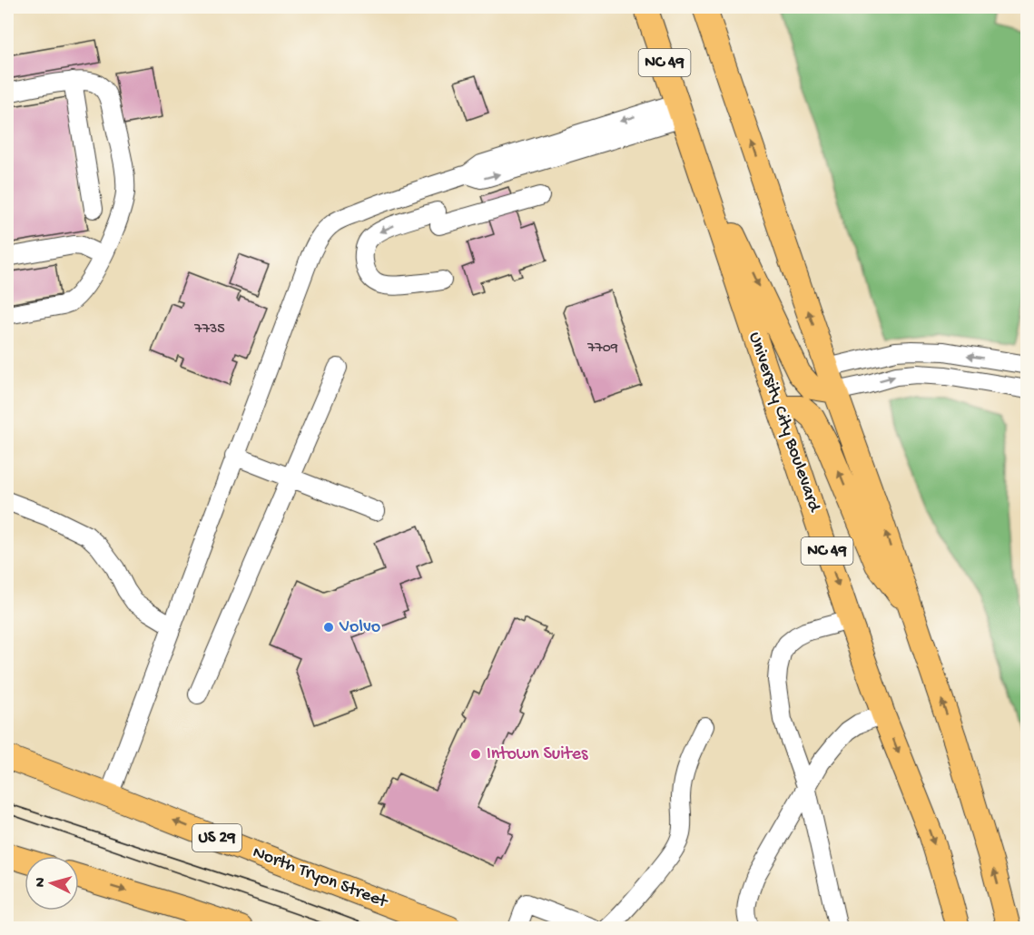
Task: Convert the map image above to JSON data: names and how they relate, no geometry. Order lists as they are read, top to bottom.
{
  "streets": {
    "main road": [
      "NC 49",
      "University City Boulevard",
      "US 29",
      "North Tryon Street"
    ]
  },
  "places": ["Volvo", "Intown Suites"],
  "house_numbers": ["7735", "7709"],
  "north": "left"
}
